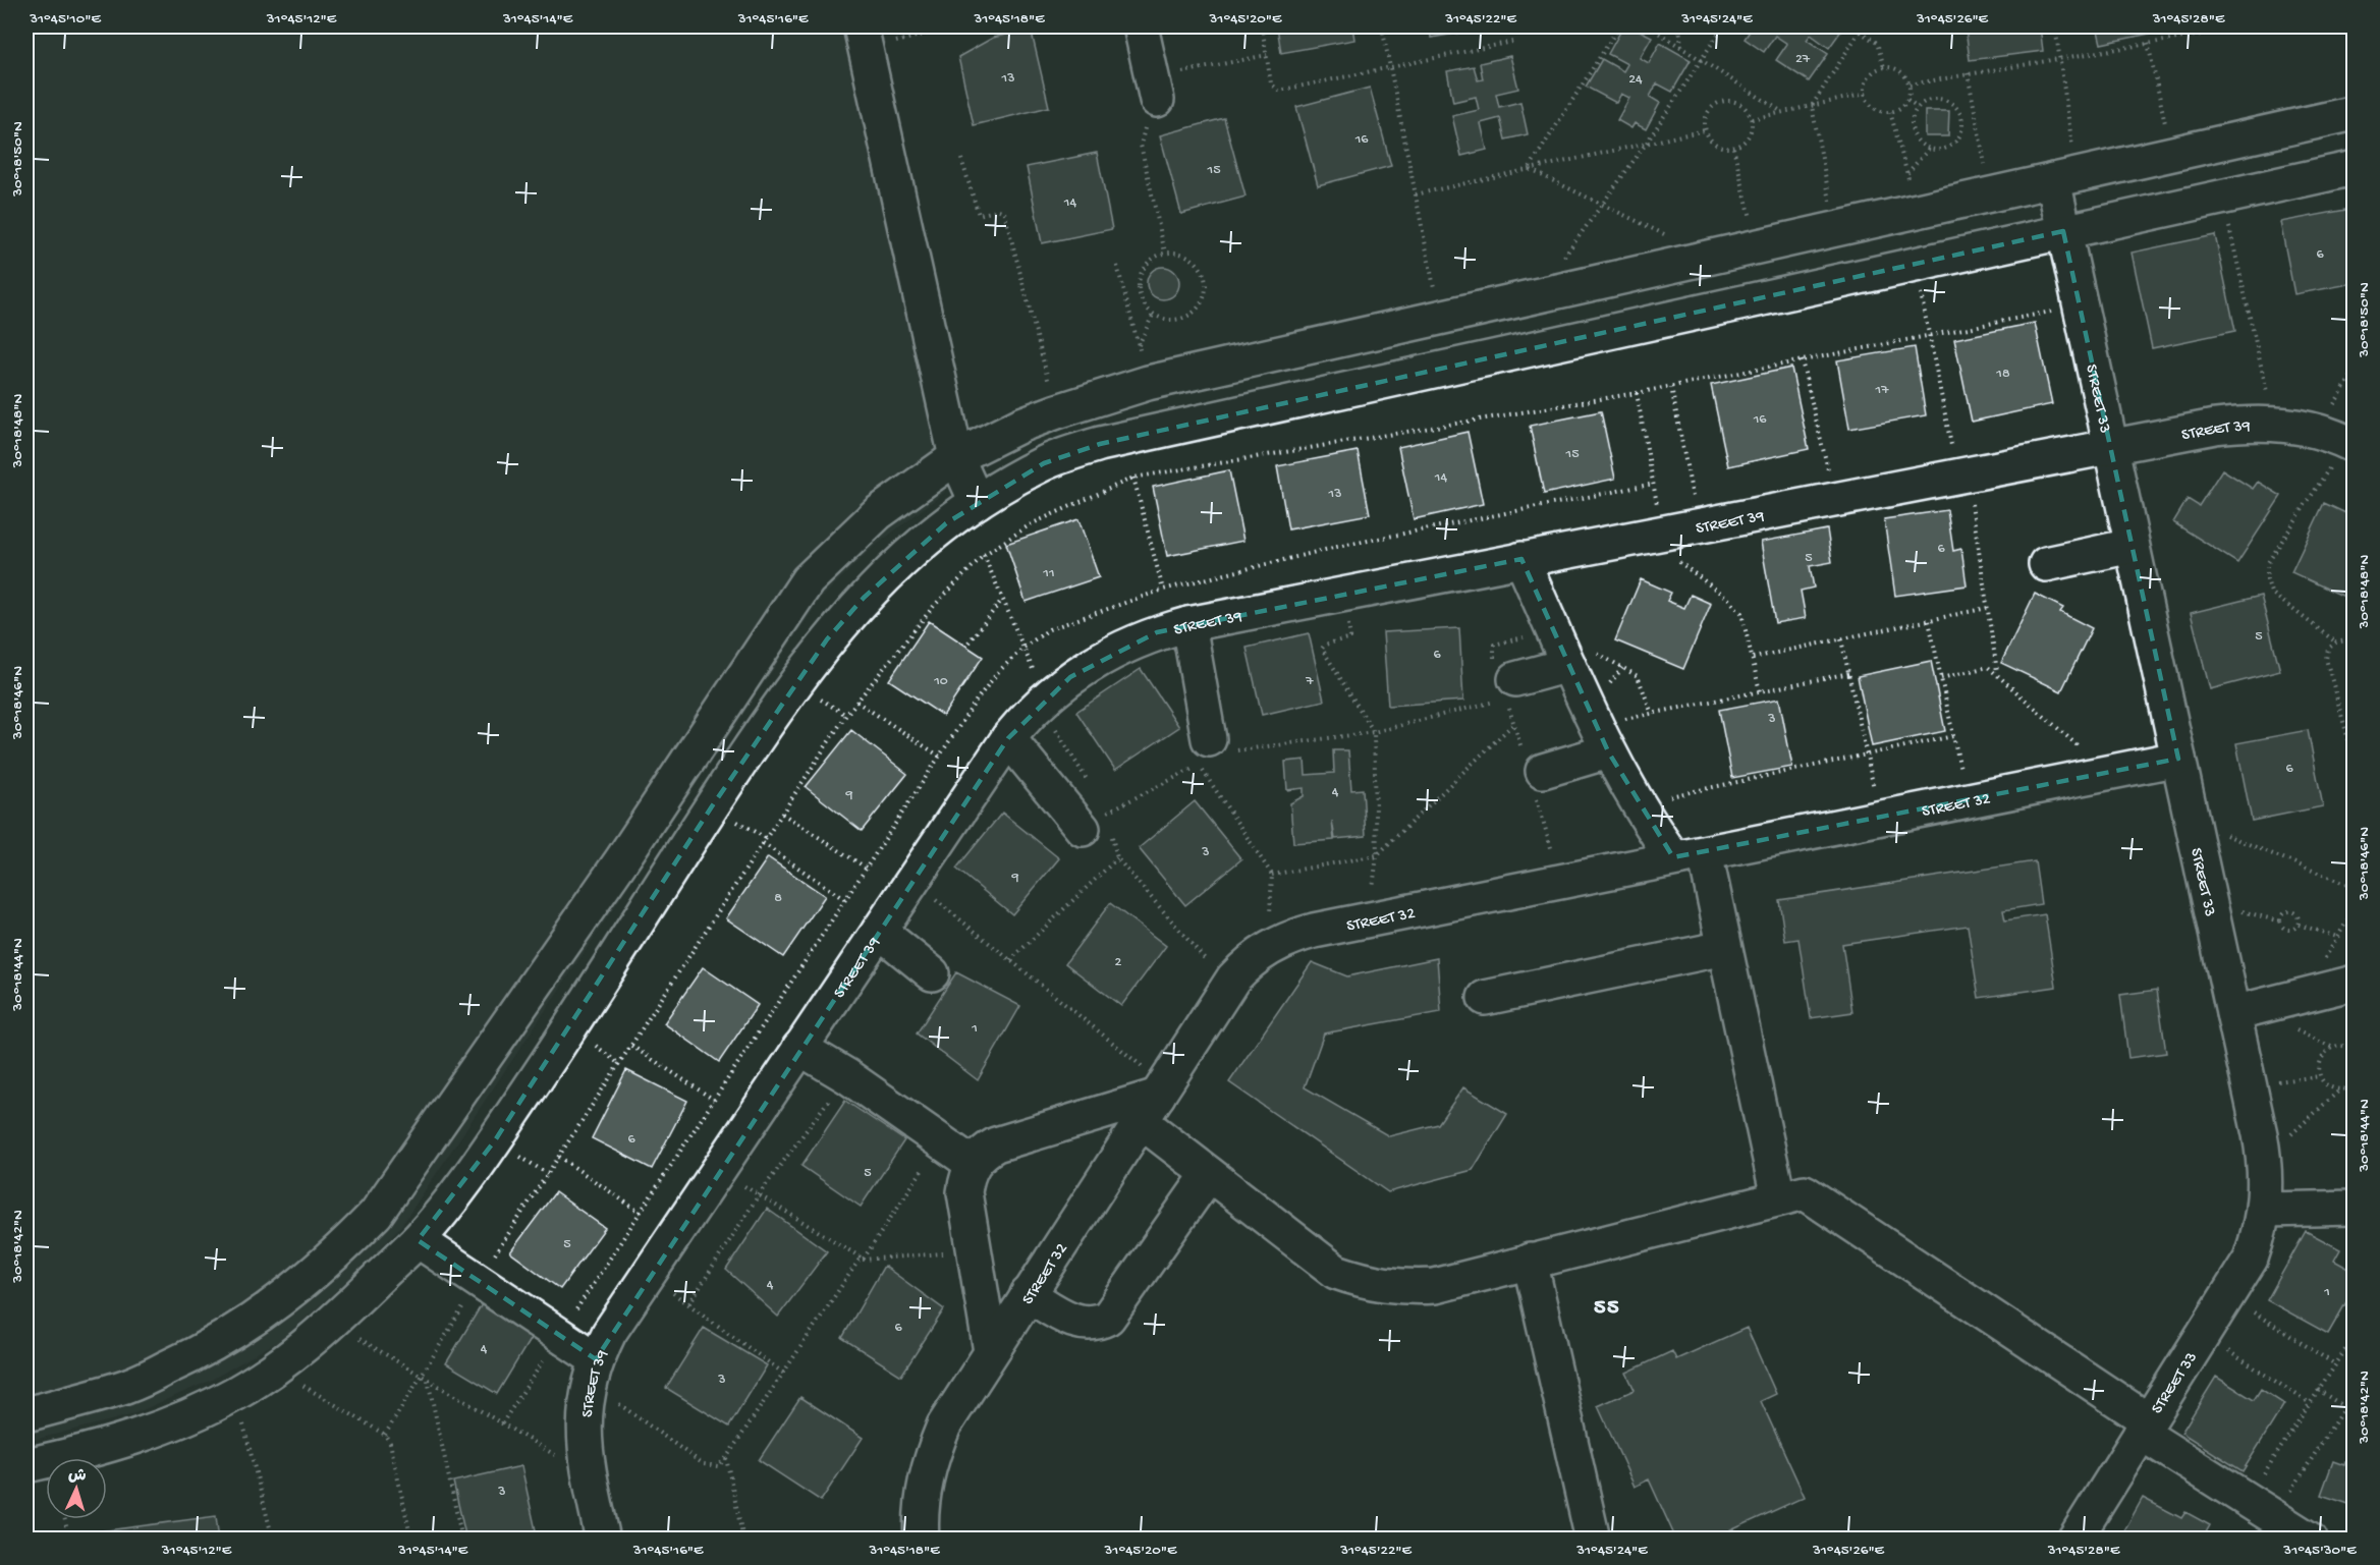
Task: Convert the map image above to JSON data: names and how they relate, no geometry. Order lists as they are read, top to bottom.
{
  "streets": {
    "street": ["STREET 33", "STREET 39", "STREET 32"]
  },
  "crossings": [
    ["STREET 33", "STREET 39"],
    ["STREET 33", "STREET 32"]
  ],
  "districts": ["55"],
  "house_numbers": [
    "27",
    "13",
    "24",
    "16",
    "15",
    "14",
    "6",
    "18",
    "17",
    "16",
    "15",
    "14",
    "13",
    "6",
    "5",
    "11",
    "5",
    "6",
    "10",
    "7",
    "3",
    "6",
    "4",
    "9",
    "3",
    "9",
    "8",
    "2",
    "1",
    "6",
    "5",
    "5",
    "4",
    "1",
    "6",
    "4",
    "3",
    "3"
  ],
  "north": "top",
  "coordinates": [
    "31°45'10\"E",
    "31°45'12\"E",
    "31°45'14\"E",
    "31°45'16\"E",
    "31°45'18\"E",
    "31°45'20\"E",
    "31°45'22\"E",
    "31°45'24\"E",
    "31°45'26\"E",
    "31°45'28\"E",
    "30°18'50\"N",
    "30°18'48\"N",
    "30°18'46\"N",
    "30°18'44\"N",
    "30°18'42\"N",
    "31°45'30\"E"
  ]
}
